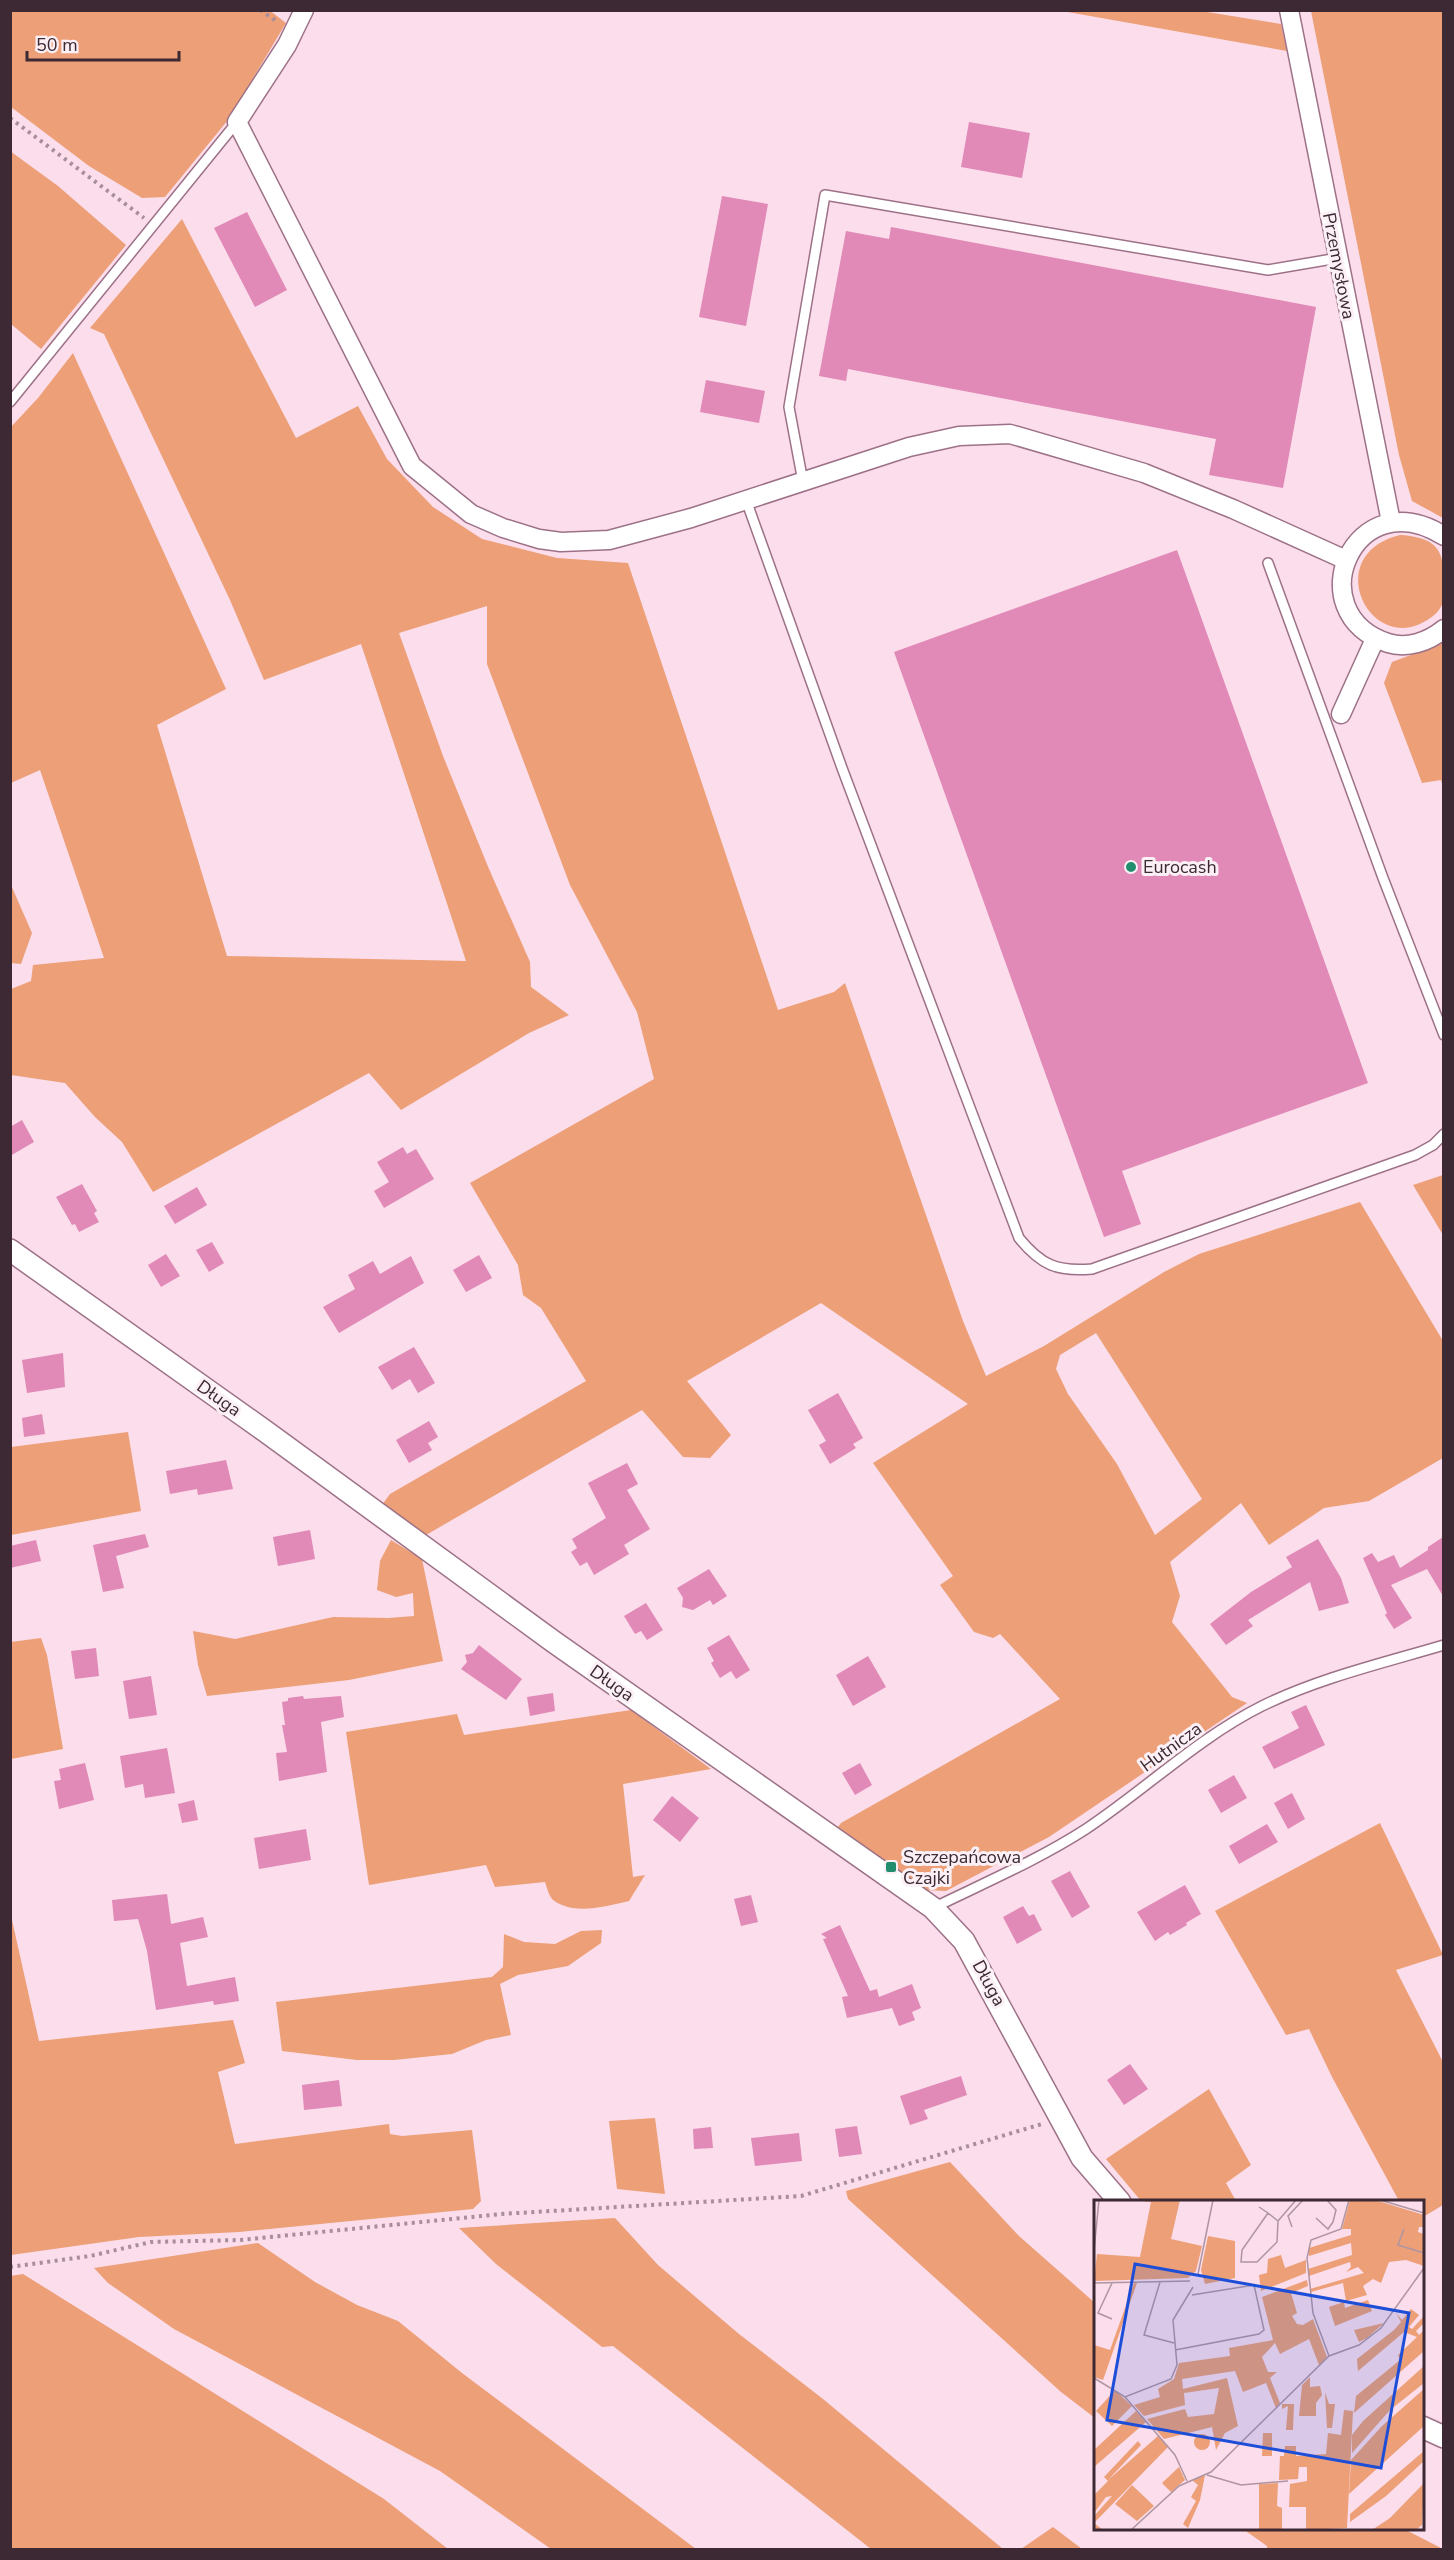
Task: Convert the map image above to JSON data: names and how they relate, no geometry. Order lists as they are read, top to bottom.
{
  "streets": {
    "street": ["Przemysłowa", "Długa"],
    "lane": ["Hutnicza"]
  },
  "crossings": [
    ["Długa", "Hutnicza"]
  ],
  "places": {
    "other": ["Eurocash"],
    "transit": ["Szczepańcowa Czajki"]
  },
  "scale_bar": "50 m"
}
